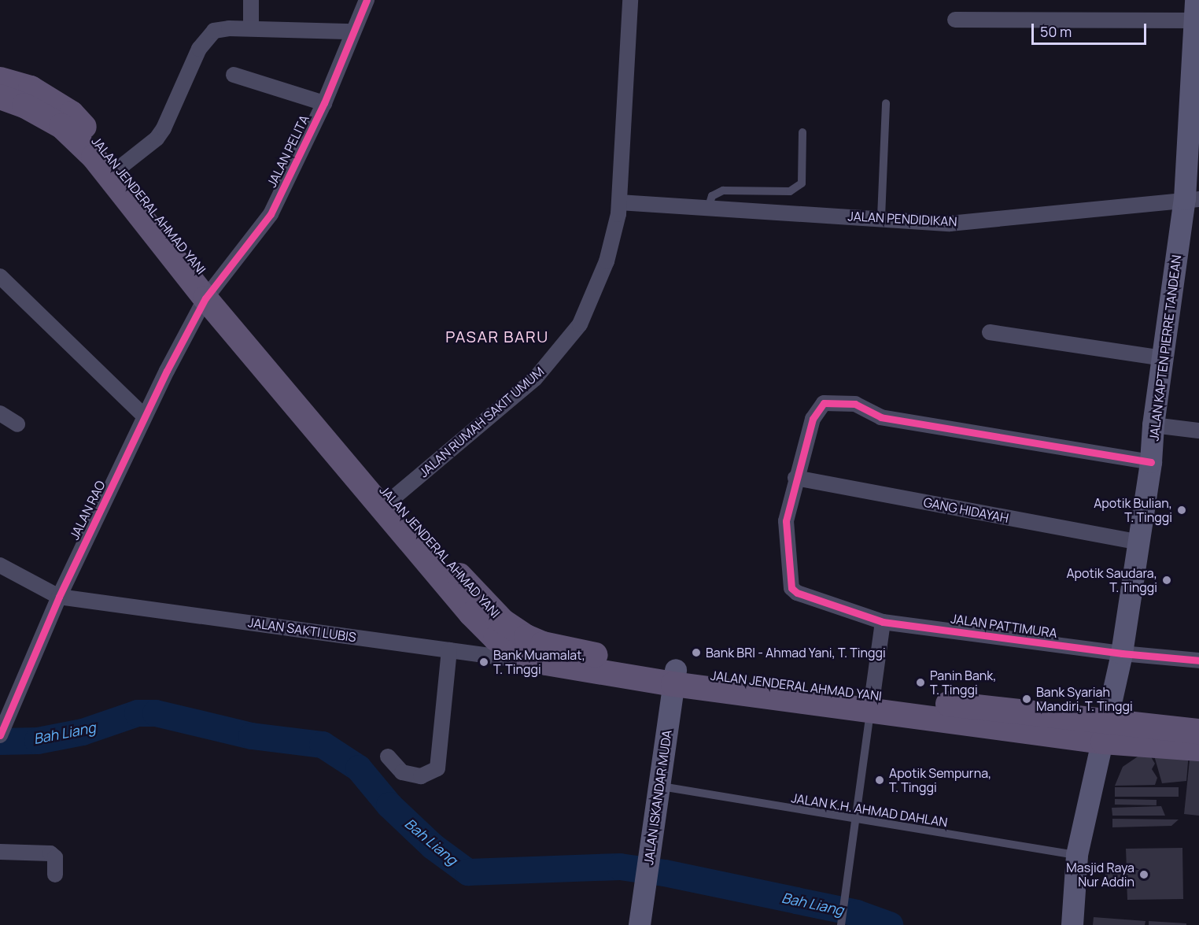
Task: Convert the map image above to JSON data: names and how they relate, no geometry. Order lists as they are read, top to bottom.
{
  "streets": {
    "main road": ["JALAN JENDERAL AHMAD YANI", "JALAN KAPTEN PIERRE TANDEAN", "JALAN ISKANDAR MUDA"],
    "street": [
      "JALAN PELITA",
      "JALAN PENDIDIKAN",
      "JALAN RUMAH SAKIT UMUM",
      "JALAN RAO",
      "GANG HIDAYAH",
      "JALAN PATTIMURA",
      "JALAN SAKTI LUBIS"
    ],
    "lane": ["JALAN K.H. AHMAD DAHLAN"]
  },
  "crossings": [
    ["JALAN PELITA", "JALAN JENDERAL AHMAD YANI"],
    ["JALAN PELITA", "JALAN RAO"],
    ["JALAN JENDERAL AHMAD YANI", "JALAN KAPTEN PIERRE TANDEAN"],
    ["JALAN JENDERAL AHMAD YANI", "JALAN RUMAH SAKIT UMUM"],
    ["JALAN JENDERAL AHMAD YANI", "JALAN RAO"],
    ["JALAN JENDERAL AHMAD YANI", "JALAN SAKTI LUBIS"],
    ["JALAN JENDERAL AHMAD YANI", "JALAN ISKANDAR MUDA"],
    ["JALAN PENDIDIKAN", "JALAN KAPTEN PIERRE TANDEAN"],
    ["JALAN PENDIDIKAN", "JALAN RUMAH SAKIT UMUM"],
    ["JALAN KAPTEN PIERRE TANDEAN", "GANG HIDAYAH"],
    ["JALAN KAPTEN PIERRE TANDEAN", "JALAN PATTIMURA"],
    ["JALAN KAPTEN PIERRE TANDEAN", "JALAN K.H. AHMAD DAHLAN"],
    ["JALAN RAO", "JALAN SAKTI LUBIS"],
    ["GANG HIDAYAH", "JALAN PATTIMURA"],
    ["JALAN ISKANDAR MUDA", "JALAN K.H. AHMAD DAHLAN"]
  ],
  "districts": ["PASAR BARU"],
  "water": ["Bah Liang"],
  "places": [
    "Apotik Bulian, T. Tinggi",
    "Apotik Saudara, T. Tinggi",
    "Bank BRI - Ahmad Yani, T. Tinggi",
    "Bank Muamalat, T. Tinggi",
    "Panin Bank, T. Tinggi",
    "Bank Syariah Mandiri, T. Tinggi",
    "Apotik Sempurna, T. Tinggi",
    "Masjid Raya Nur Addin"
  ],
  "scale_bar": "50 m"
}
